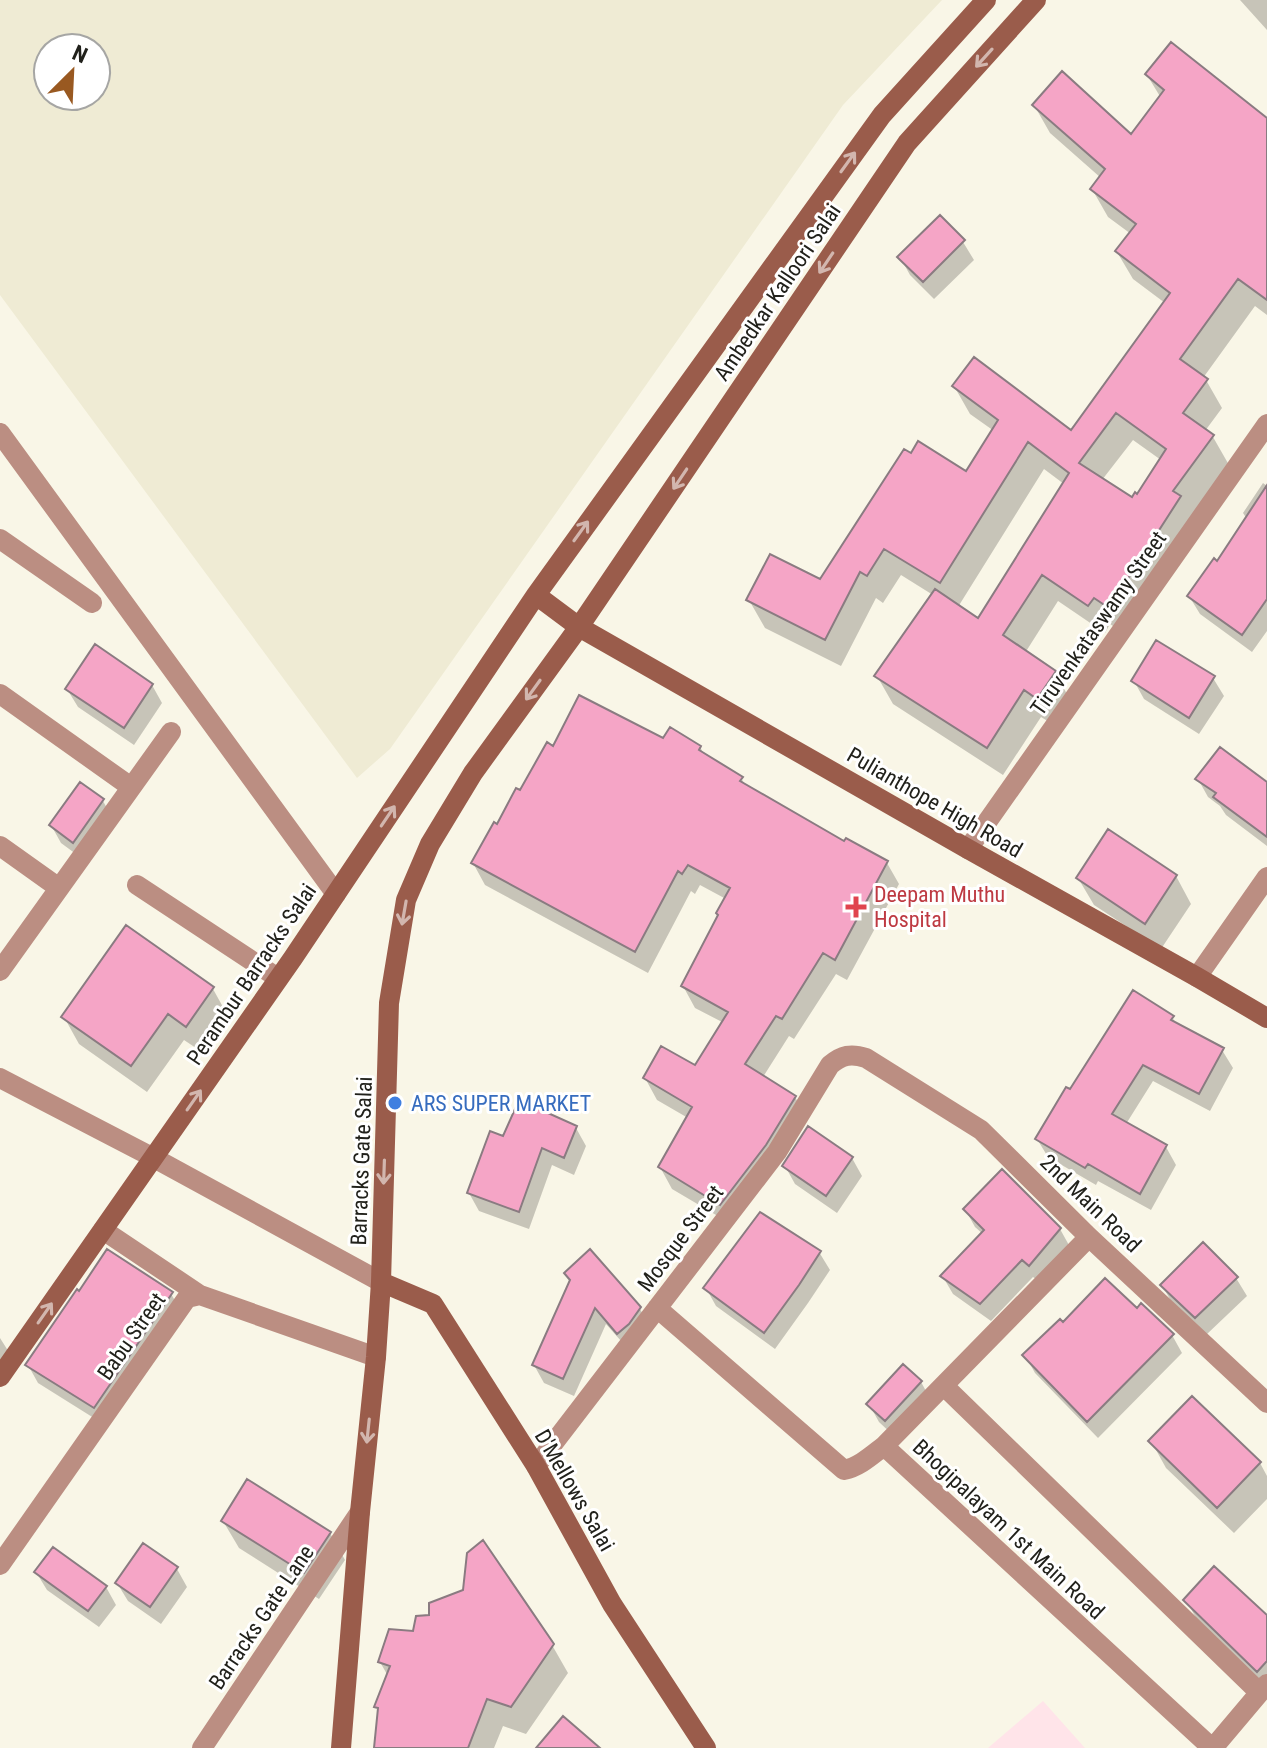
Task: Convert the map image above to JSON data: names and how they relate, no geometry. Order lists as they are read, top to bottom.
{
  "streets": {
    "main road": [
      "Ambedkar Kalloori Salai",
      "Pulianthope High Road",
      "Perambur Barracks Salai",
      "Barracks Gate Salai",
      "D'Mellows Salai"
    ],
    "street": [
      "Tiruvenkataswamy Street",
      "2nd Main Road",
      "Mosque Street",
      "Babu Street",
      "Bhogipalayam 1st Main Road",
      "Barracks Gate Lane"
    ]
  },
  "crossings": [
    ["Ambedkar Kalloori Salai", "Pulianthope High Road"],
    ["Ambedkar Kalloori Salai", "Perambur Barracks Salai"],
    ["Ambedkar Kalloori Salai", "Barracks Gate Salai"],
    ["Tiruvenkataswamy Street", "Pulianthope High Road"],
    ["Pulianthope High Road", "Perambur Barracks Salai"],
    ["Pulianthope High Road", "Barracks Gate Salai"],
    ["Barracks Gate Salai", "Babu Street"],
    ["Barracks Gate Salai", "D'Mellows Salai"],
    ["Barracks Gate Salai", "Barracks Gate Lane"],
    ["2nd Main Road", "Mosque Street"],
    ["2nd Main Road", "Bhogipalayam 1st Main Road"],
    ["Mosque Street", "D'Mellows Salai"]
  ],
  "one_way": ["Perambur Barracks Salai", "Barracks Gate Salai"],
  "places": {
    "health": ["Deepam Muthu Hospital"],
    "other": ["ARS SUPER MARKET"]
  },
  "north": "top right"
}
